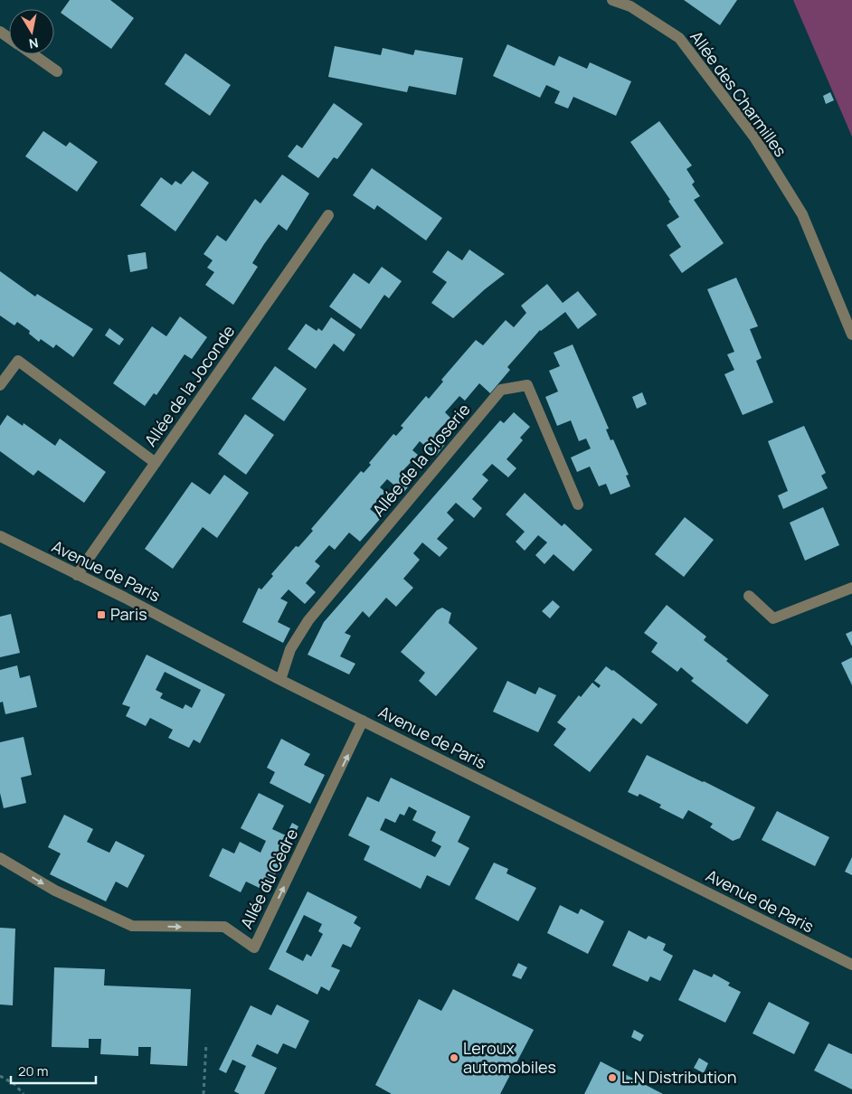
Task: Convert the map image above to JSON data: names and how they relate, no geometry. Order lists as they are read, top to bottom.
{
  "streets": {
    "street": [
      "Allée des Charmilles",
      "Allée de la Joconde",
      "Allée de la Closerie",
      "Avenue de Paris",
      "Allée du Cèdre"
    ]
  },
  "crossings": [
    ["Allée de la Joconde", "Avenue de Paris"],
    ["Allée de la Closerie", "Avenue de Paris"],
    ["Avenue de Paris", "Allée du Cèdre"]
  ],
  "places": {
    "transit": ["Paris"],
    "other": ["Leroux automobiles", "L.N Distribution"]
  },
  "scale_bar": "20 m",
  "north": "bottom"
}
